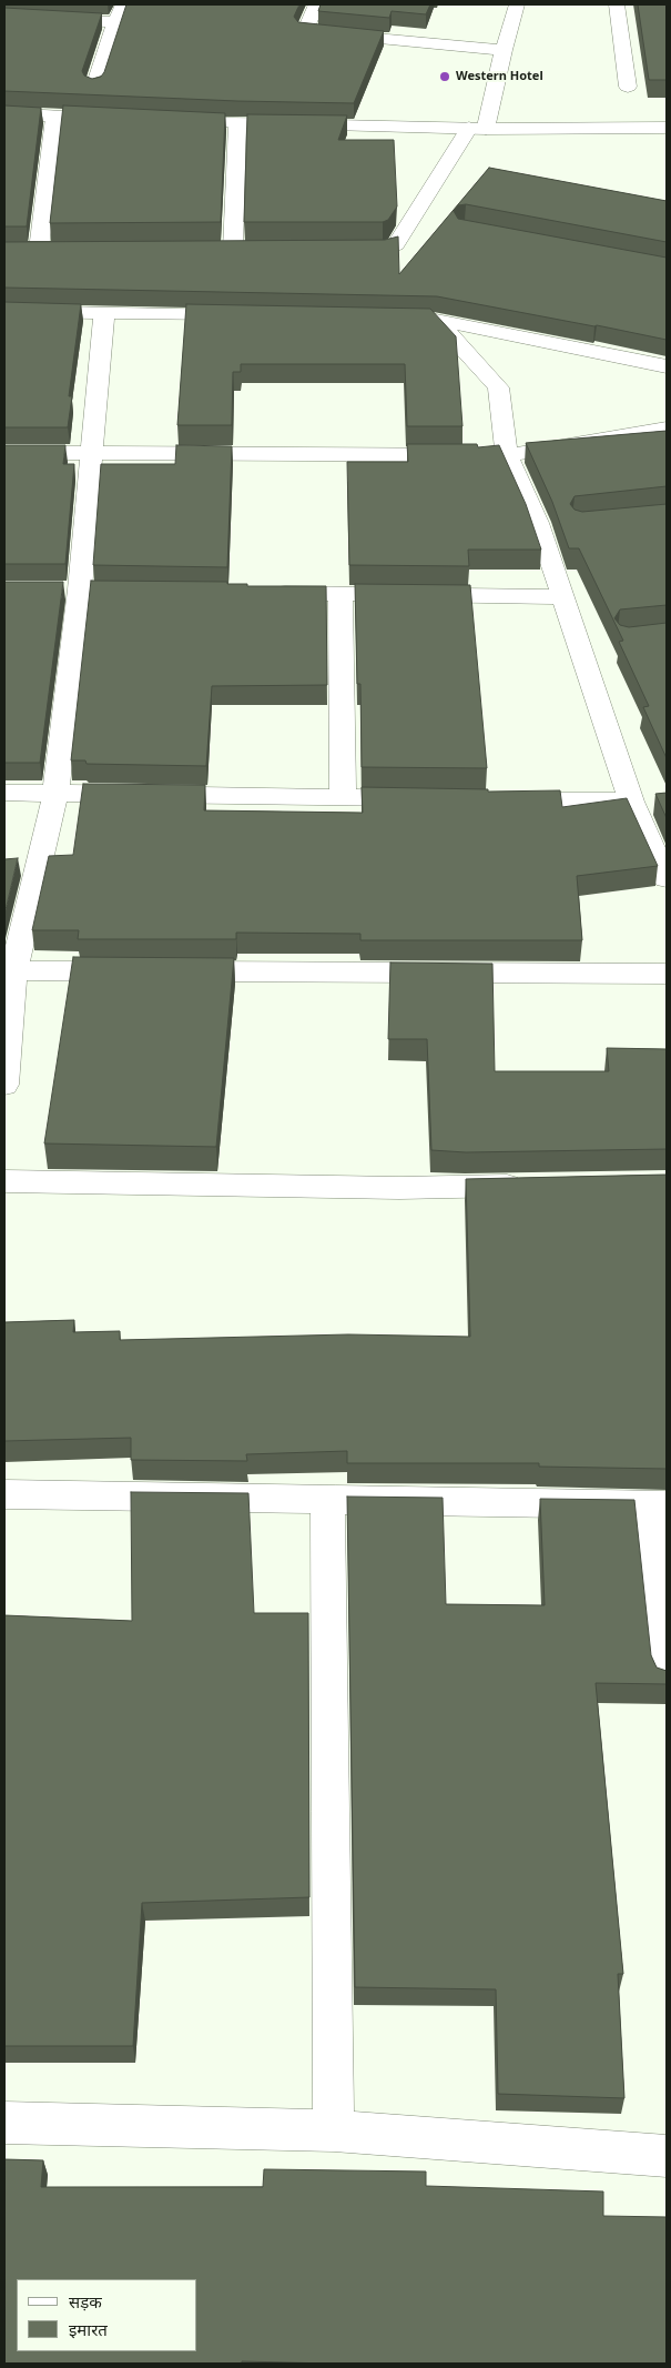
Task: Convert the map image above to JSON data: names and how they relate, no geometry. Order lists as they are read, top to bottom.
{
  "places": ["Western Hotel"],
  "legend": ["सड़क", "इमारत"]
}
